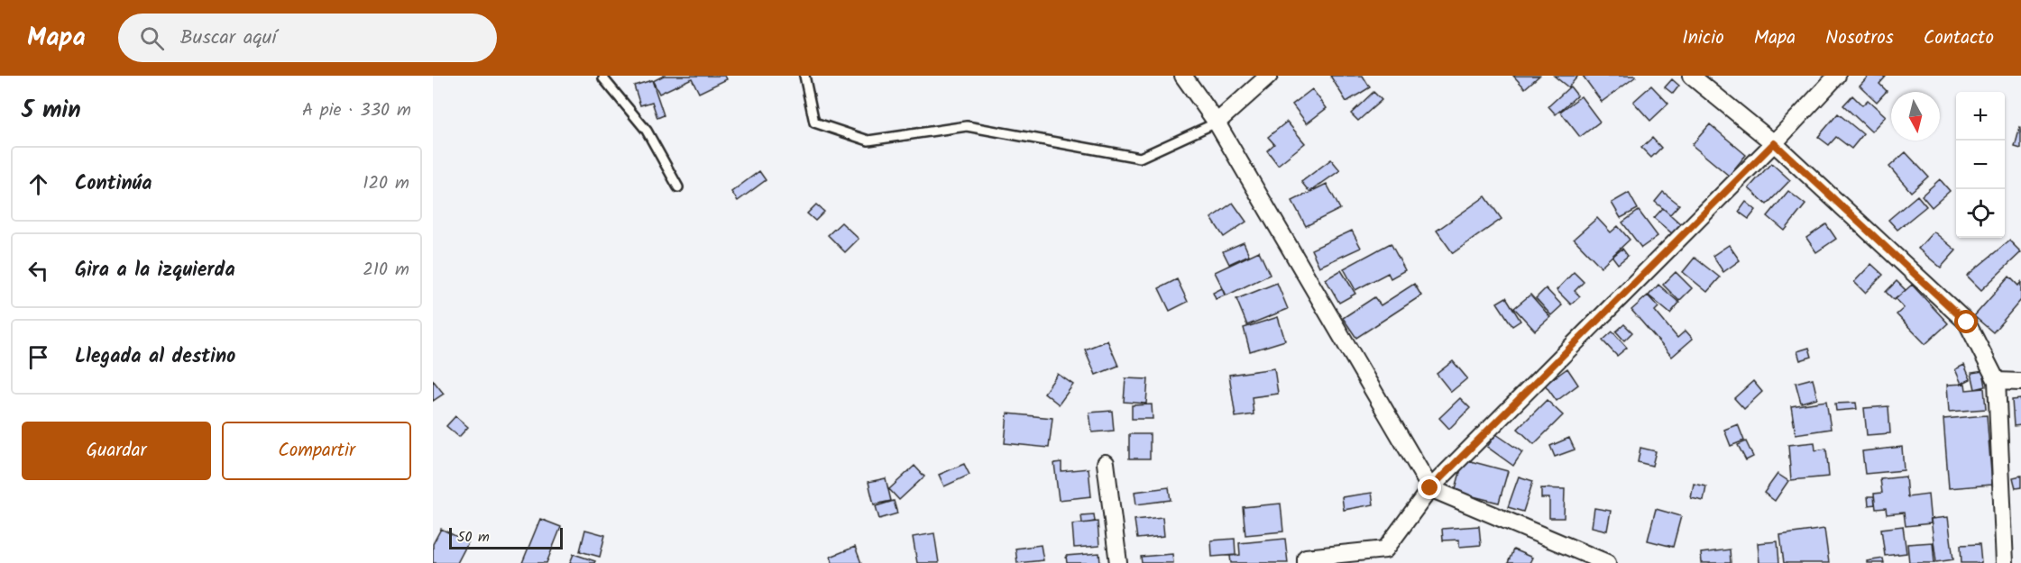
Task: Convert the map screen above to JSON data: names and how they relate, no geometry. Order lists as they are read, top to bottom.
{
  "scale_bar": "50 m",
  "north": "bottom",
  "page": {
    "header": "Mapa",
    "search": "Buscar aquí",
    "nav": [
      "Inicio",
      "Mapa",
      "Nosotros",
      "Contacto"
    ],
    "heading": ["5 min", "A pie · 330 m"],
    "map_buttons": ["+", "−"],
    "list": [
      ["Continúa", "120 m"],
      ["Gira a la izquierda", "210 m"],
      "Llegada al destino"
    ],
    "buttons": ["Guardar", "Compartir"],
    "scale": "50 m"
  }
}
